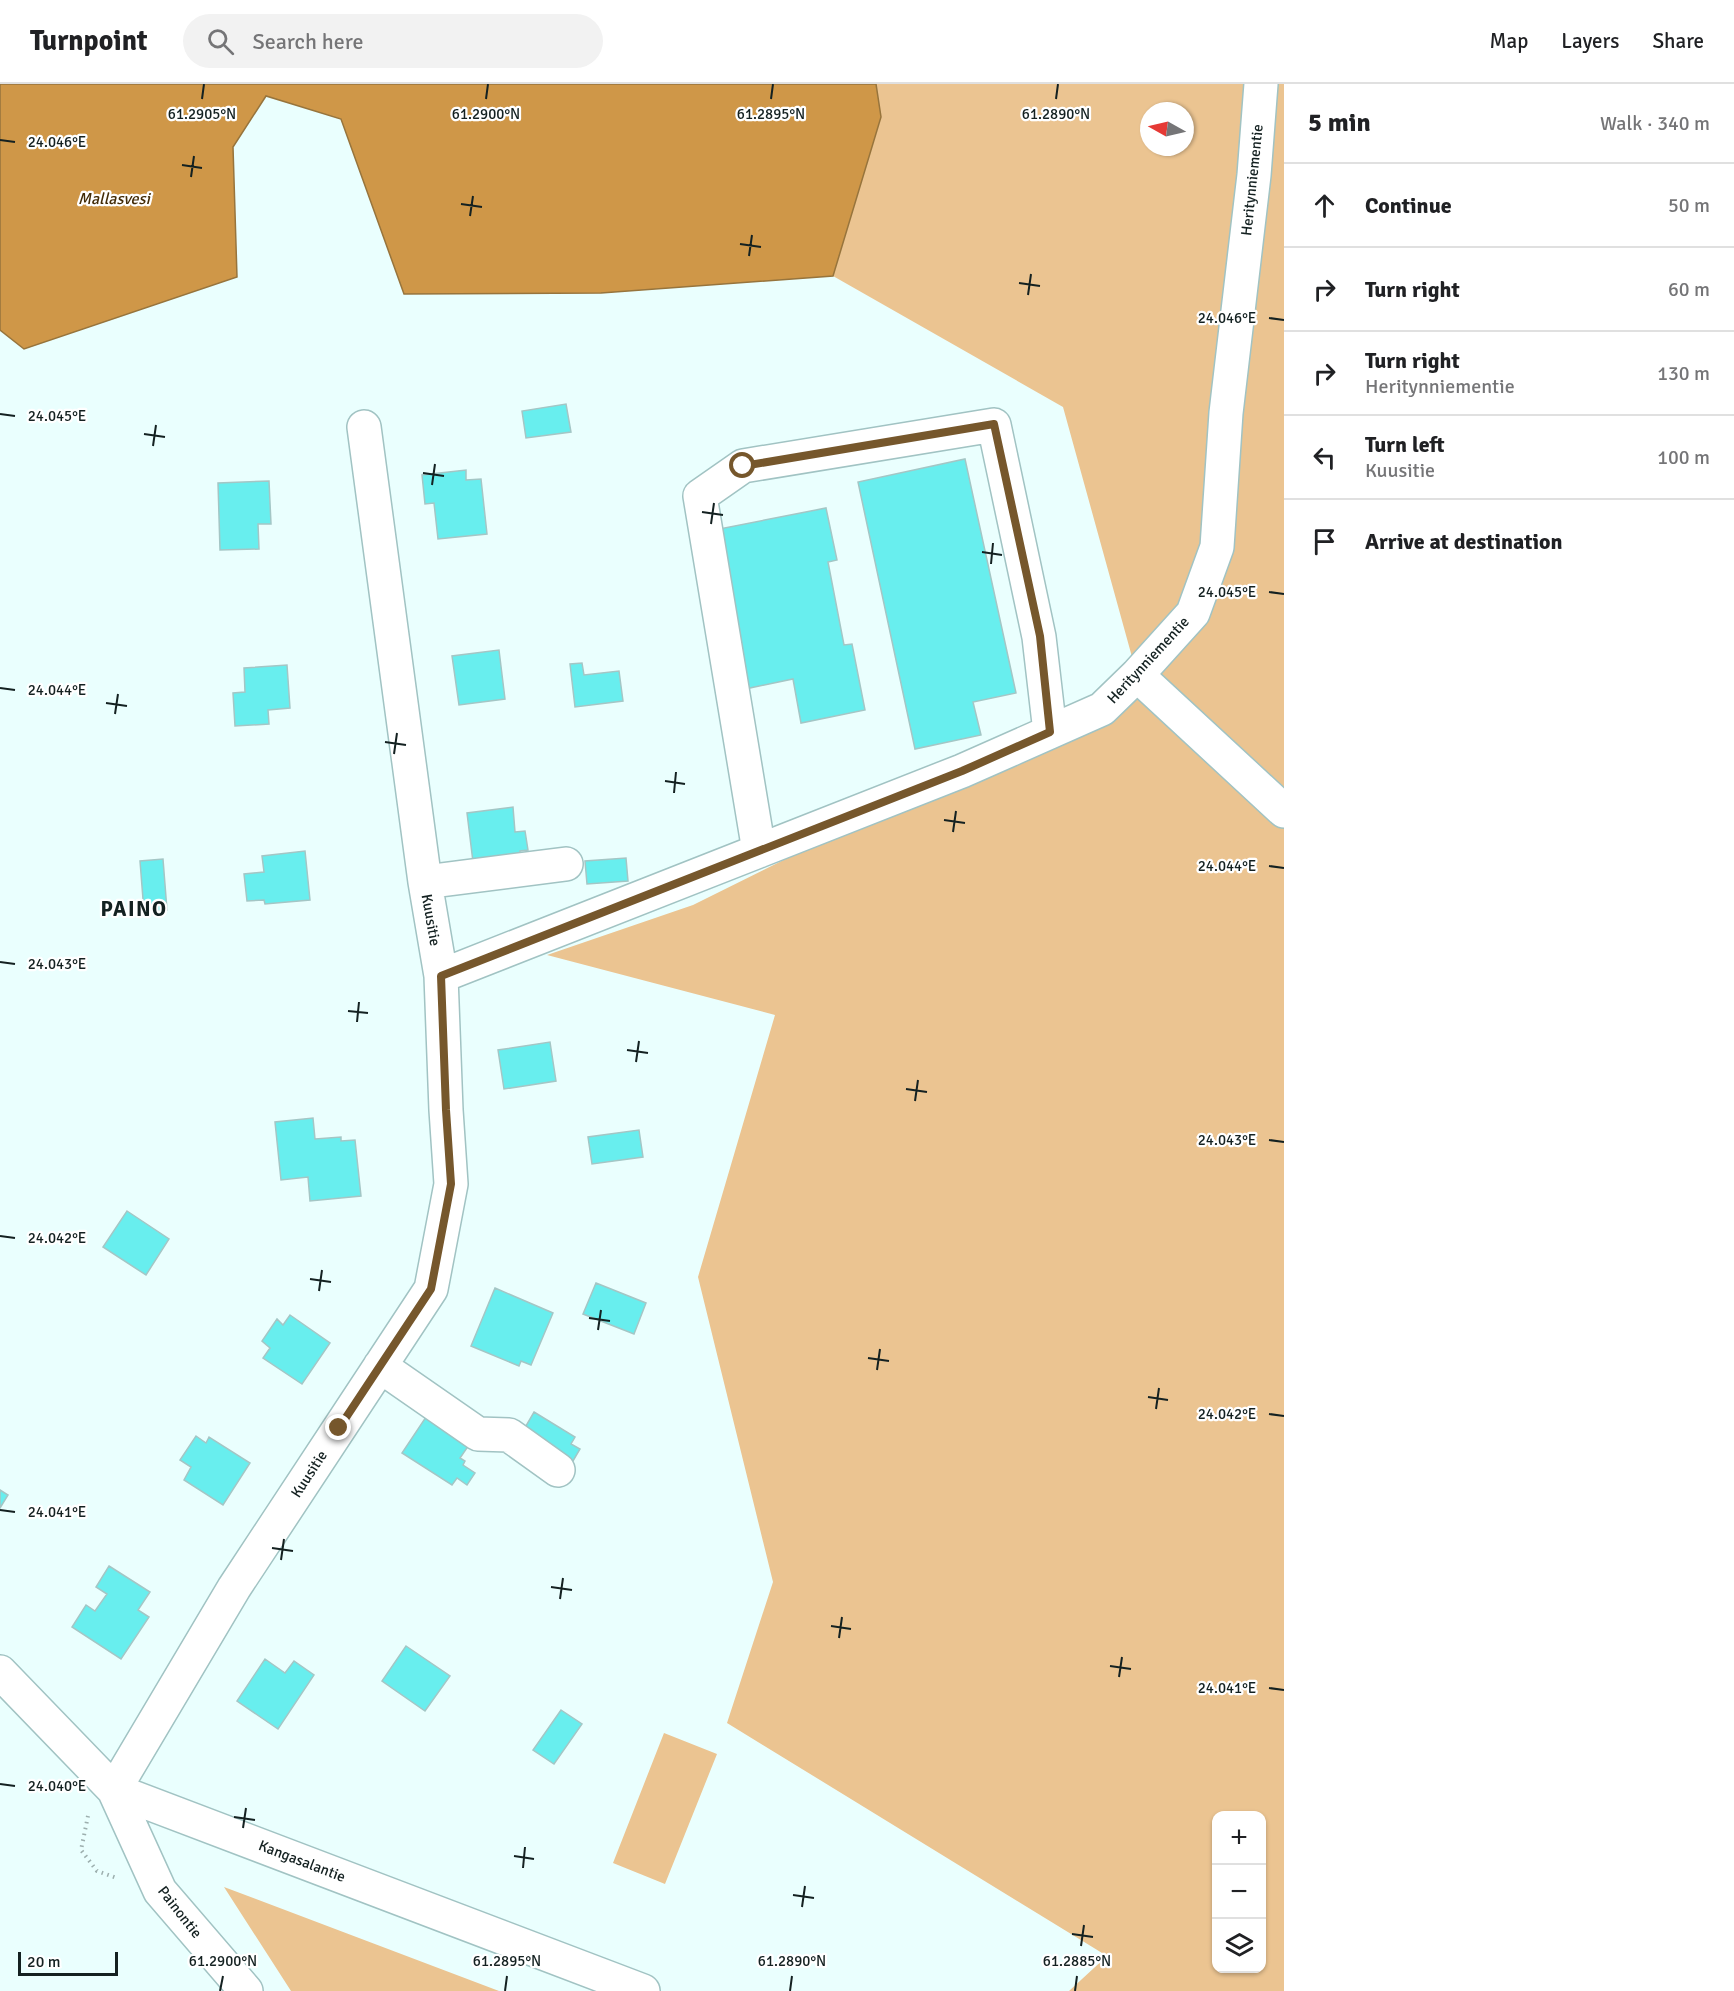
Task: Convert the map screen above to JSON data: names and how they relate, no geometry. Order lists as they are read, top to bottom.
{
  "streets": {
    "street": [
      "Heritynniementie",
      "Kuusitie",
      "Kangasalantie",
      "Painontie"
    ]
  },
  "crossings": [
    ["Heritynniementie", "Kuusitie"],
    ["Kuusitie", "Kangasalantie"],
    ["Kuusitie", "Painontie"],
    ["Kangasalantie", "Painontie"]
  ],
  "districts": ["PAINO"],
  "water": ["Mallasvesi"],
  "scale_bar": "20 m",
  "north": "left",
  "page": {
    "header": "Turnpoint",
    "search": "Search here",
    "nav": ["Map", "Layers", "Share"],
    "heading": ["5 min", "Walk · 340 m"],
    "list": [
      ["Continue", "50 m"],
      ["Turn right", "60 m"],
      ["Turn right", "Heritynniementie", "130 m"],
      ["Turn left", "Kuusitie", "100 m"],
      "Arrive at destination"
    ],
    "map_buttons": ["+", "−"],
    "scale": "20 m"
  },
  "coordinates": [
    "61.2905°N",
    "61.2900°N",
    "61.2895°N",
    "61.2890°N",
    "24.046°E",
    "24.045°E",
    "24.044°E",
    "24.043°E",
    "24.042°E",
    "24.041°E",
    "24.040°E",
    "61.2885°N"
  ]
}
